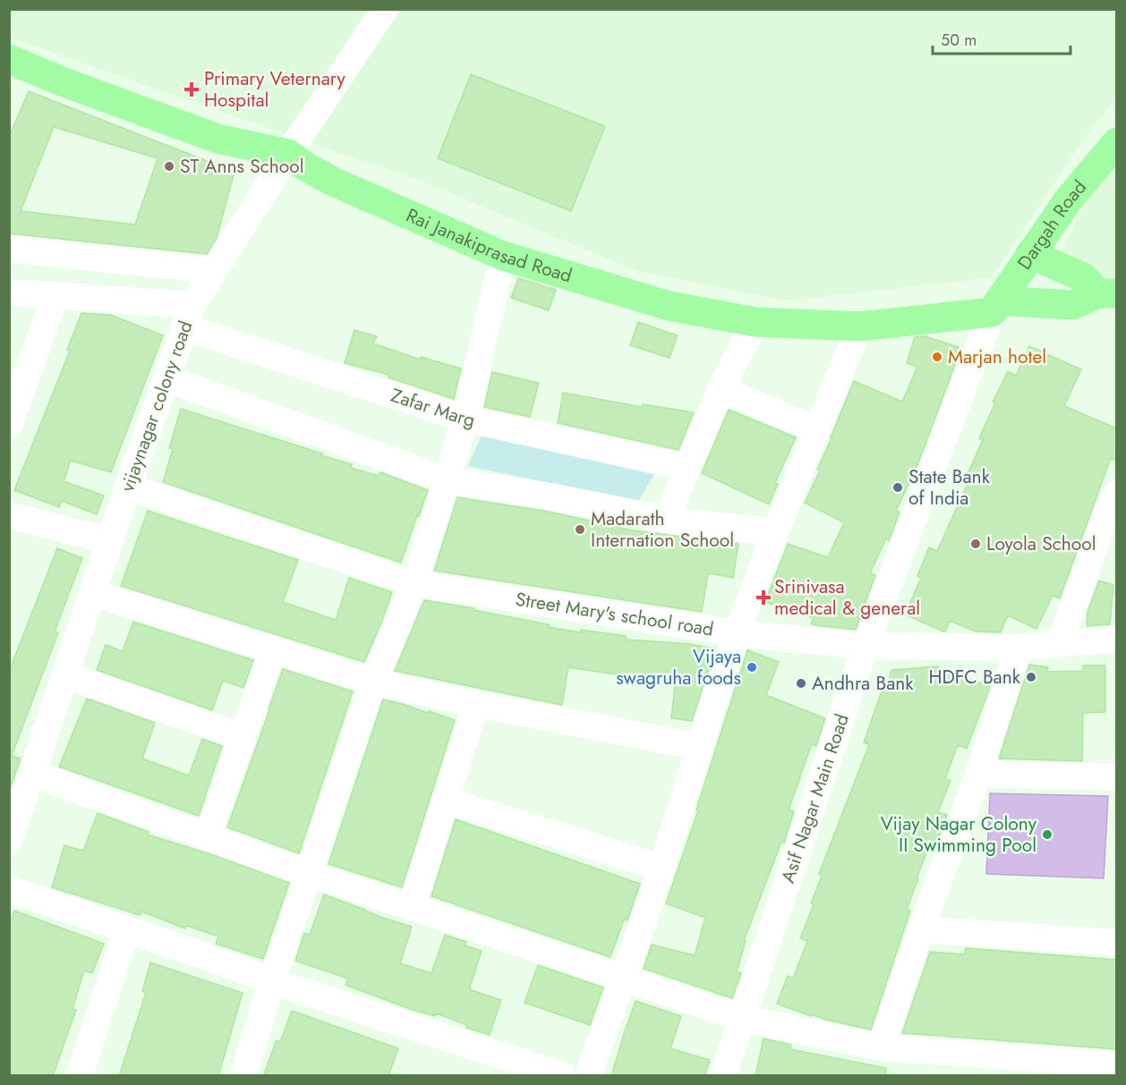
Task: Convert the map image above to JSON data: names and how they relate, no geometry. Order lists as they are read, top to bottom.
{
  "streets": {
    "main road": ["Dargah Road", "Rai Janakiprasad Road"],
    "street": [
      "vijaynagar colony road",
      "Zafar Marg",
      "Street Mary's school road",
      "Asif Nagar Main Road"
    ]
  },
  "crossings": [
    ["Dargah Road", "Rai Janakiprasad Road"],
    ["Dargah Road", "Asif Nagar Main Road"],
    ["Rai Janakiprasad Road", "vijaynagar colony road"],
    ["Rai Janakiprasad Road", "Asif Nagar Main Road"],
    ["vijaynagar colony road", "Zafar Marg"],
    ["vijaynagar colony road", "Street Mary's school road"],
    ["Street Mary's school road", "Asif Nagar Main Road"]
  ],
  "places": {
    "health": ["Primary Veternary Hospital", "Srinivasa medical & general"],
    "other": [
      "ST Anns School",
      "Marjan hotel",
      "State Bank of India",
      "Madarath Internation School",
      "Loyola School",
      "Vijaya swagruha foods",
      "HDFC Bank",
      "Andhra Bank",
      "Vijay Nagar Colony II Swimming Pool"
    ]
  },
  "scale_bar": "50 m"
}
